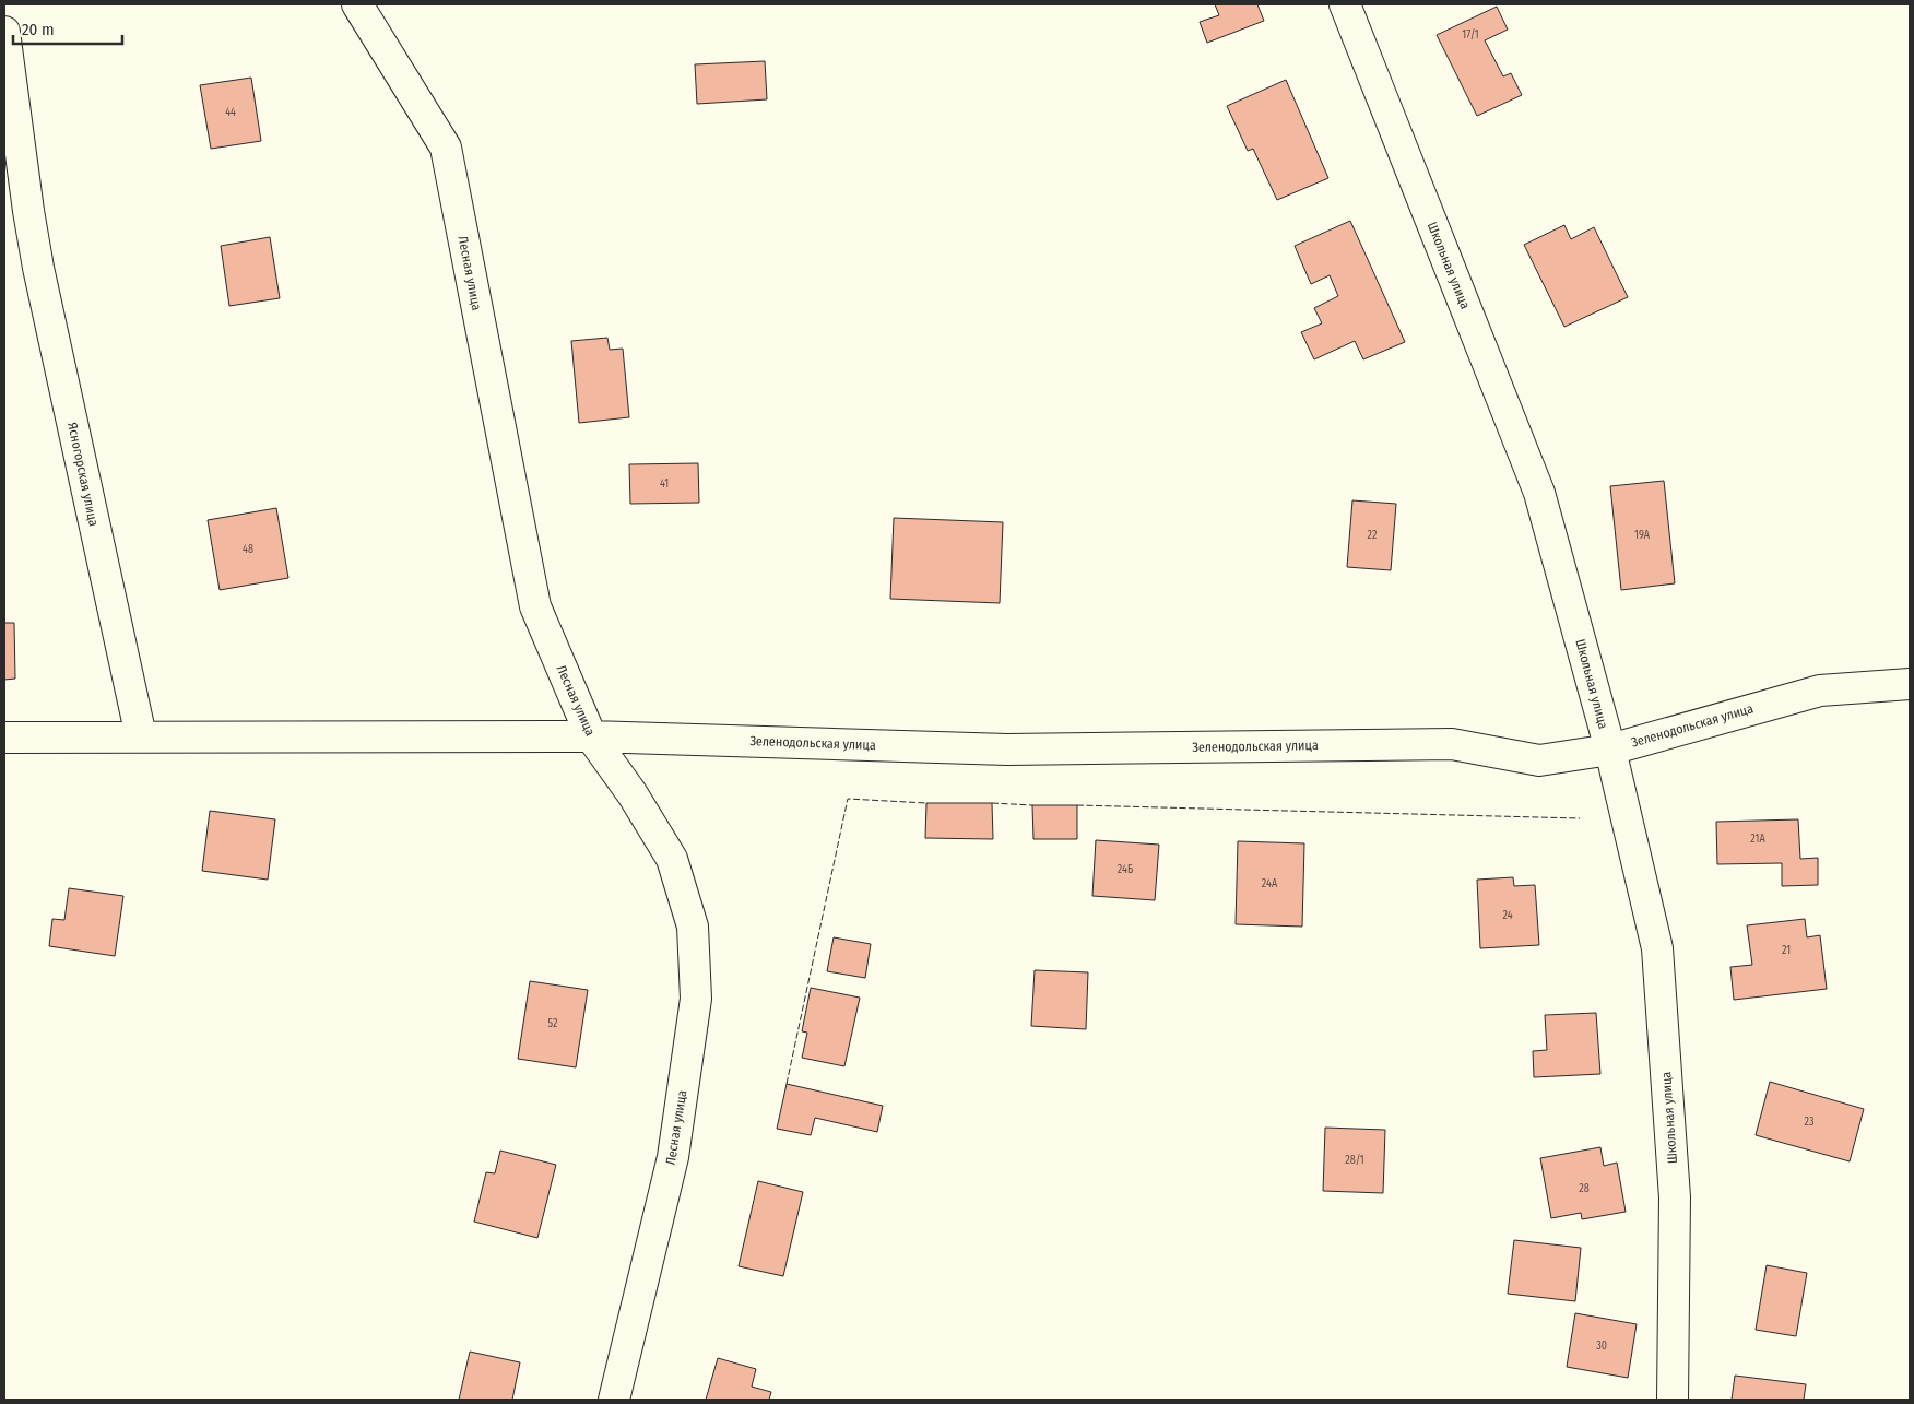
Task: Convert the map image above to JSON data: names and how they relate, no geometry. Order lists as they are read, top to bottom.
{
  "streets": {
    "street": [
      "Школьная улица",
      "Лесная улица",
      "Ясногорская улица",
      "Зеленодольская улица"
    ]
  },
  "crossings": [
    ["Школьная улица", "Зеленодольская улица"],
    ["Лесная улица", "Зеленодольская улица"],
    ["Ясногорская улица", "Зеленодольская улица"]
  ],
  "house_numbers": [
    "17/1",
    "44",
    "41",
    "22",
    "19А",
    "48",
    "21А",
    "24Б",
    "24А",
    "24",
    "21",
    "52",
    "23",
    "28/1",
    "28",
    "30"
  ],
  "scale_bar": "20 m"
}
